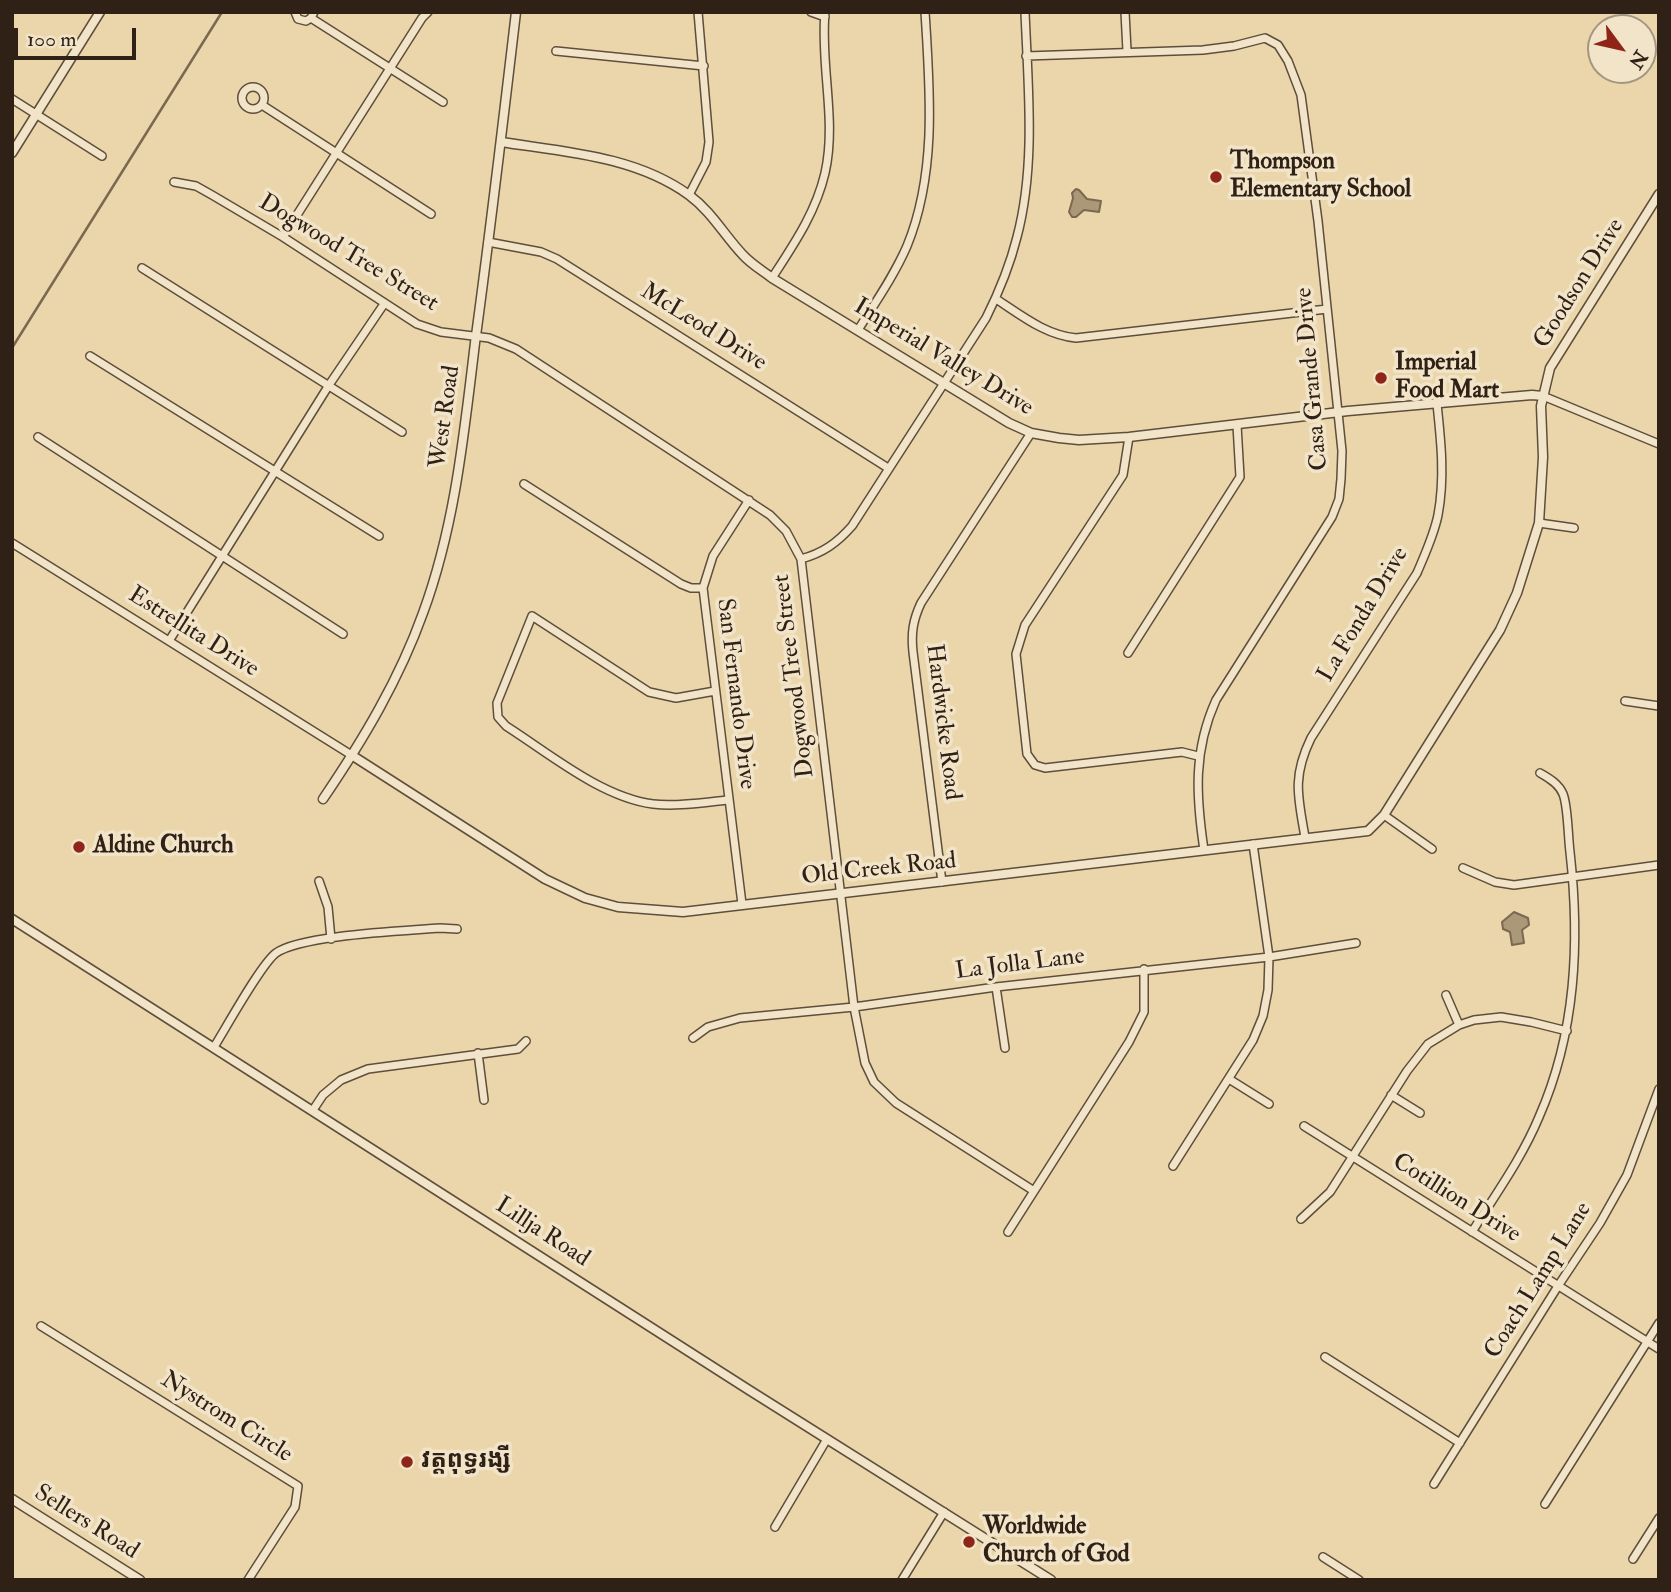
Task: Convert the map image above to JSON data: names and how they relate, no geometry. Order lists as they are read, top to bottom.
{
  "streets": {
    "street": [
      "Dogwood Tree Street",
      "Goodson Drive",
      "McLeod Drive",
      "Imperial Valley Drive",
      "Casa Grande Drive",
      "West Road",
      "La Fonda Drive",
      "Estrellita Drive",
      "San Fernando Drive",
      "Hardwicke Road",
      "Old Creek Road",
      "La Jolla Lane",
      "Cotillion Drive",
      "Lillja Road",
      "Coach Lamp Lane",
      "Nystrom Circle",
      "Sellers Road"
    ]
  },
  "crossings": [
    ["Dogwood Tree Street", "West Road"],
    ["Dogwood Tree Street", "San Fernando Drive"],
    ["Dogwood Tree Street", "Old Creek Road"],
    ["Dogwood Tree Street", "La Jolla Lane"],
    ["Goodson Drive", "Imperial Valley Drive"],
    ["Goodson Drive", "Old Creek Road"],
    ["McLeod Drive", "West Road"],
    ["Imperial Valley Drive", "Casa Grande Drive"],
    ["Imperial Valley Drive", "West Road"],
    ["Imperial Valley Drive", "La Fonda Drive"],
    ["Imperial Valley Drive", "Hardwicke Road"],
    ["Casa Grande Drive", "Old Creek Road"],
    ["West Road", "Estrellita Drive"],
    ["West Road", "Old Creek Road"],
    ["La Fonda Drive", "Old Creek Road"],
    ["Estrellita Drive", "Old Creek Road"],
    ["San Fernando Drive", "Old Creek Road"],
    ["Hardwicke Road", "Old Creek Road"],
    ["Cotillion Drive", "Coach Lamp Lane"]
  ],
  "places": [
    "Thompson Elementary School",
    "Imperial Food Mart",
    "Aldine Church",
    "វត្តពុទ្ធរង្សី",
    "Worldwide Church of God"
  ],
  "scale_bar": "100 m",
  "north": "bottom right"
}
